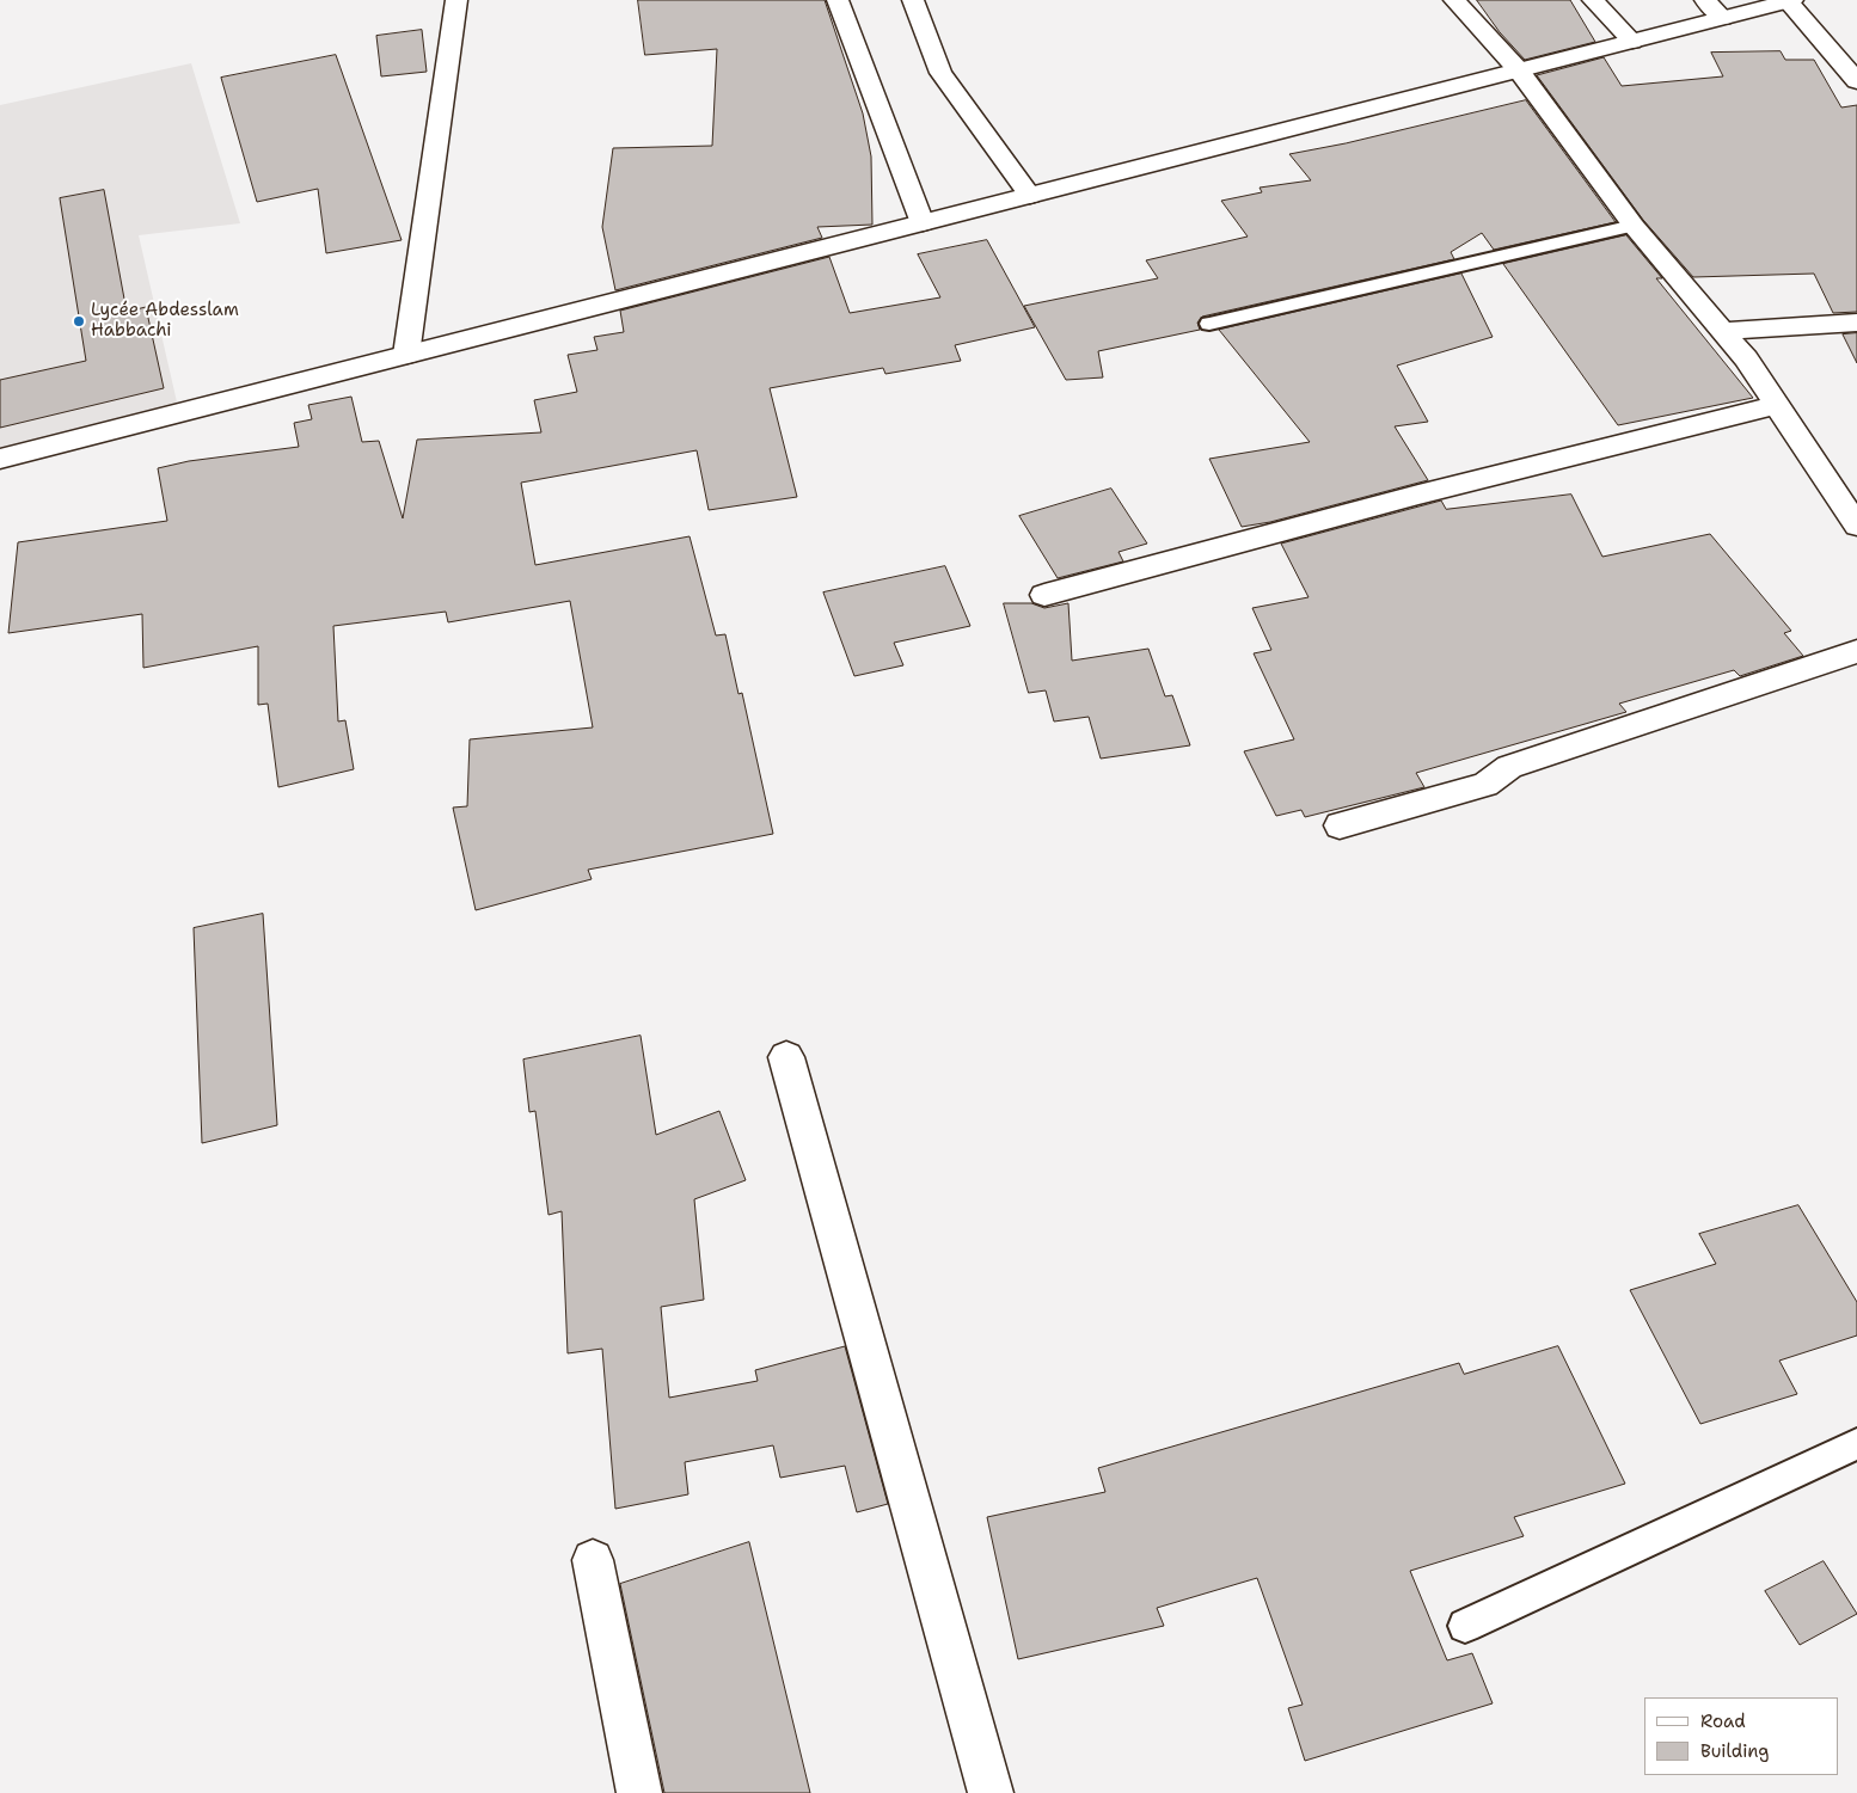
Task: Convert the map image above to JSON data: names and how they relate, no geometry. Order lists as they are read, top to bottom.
{
  "places": ["Lycée Abdesslam Habbachi"],
  "legend": ["Road", "Building"]
}
